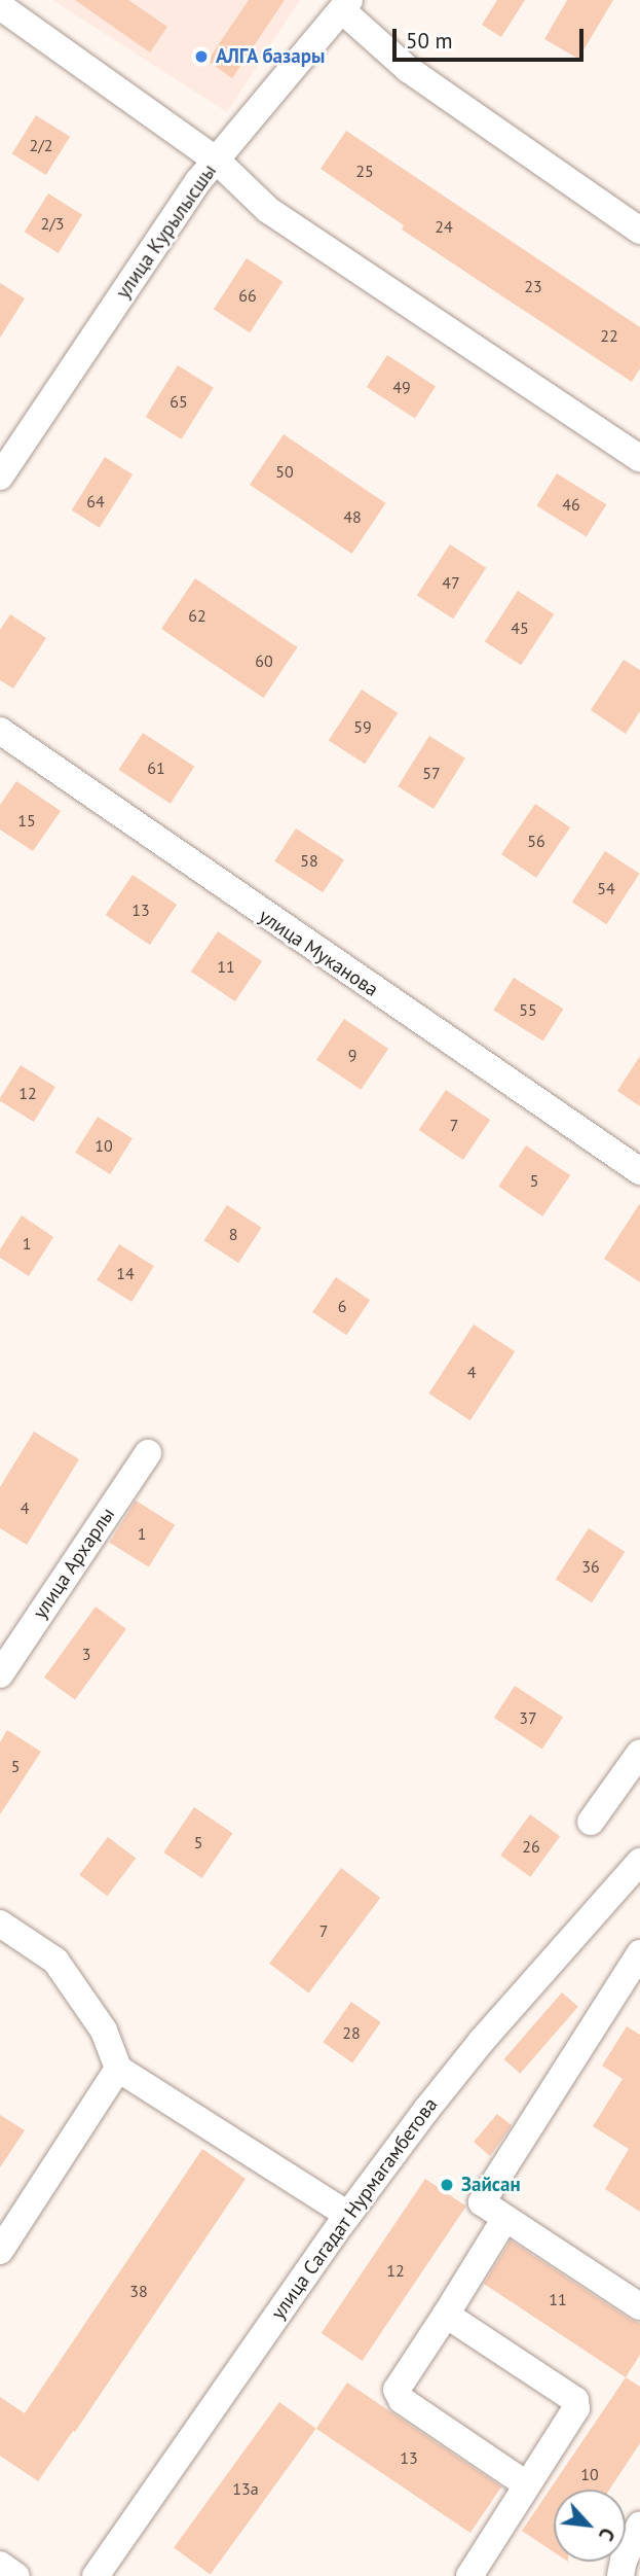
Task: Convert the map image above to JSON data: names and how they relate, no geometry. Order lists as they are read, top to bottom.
{
  "streets": {
    "street": [
      "улица Курылысшы",
      "улица Муканова",
      "улица Архарлы",
      "улица Сагадат Нурмагамбетова"
    ]
  },
  "places": ["АЛГА базары", "Зайсан"],
  "house_numbers": [
    "2/2",
    "25",
    "2/3",
    "24",
    "23",
    "66",
    "22",
    "49",
    "65",
    "50",
    "64",
    "46",
    "48",
    "47",
    "62",
    "45",
    "60",
    "59",
    "61",
    "57",
    "15",
    "56",
    "58",
    "54",
    "13",
    "11",
    "55",
    "9",
    "12",
    "7",
    "10",
    "5",
    "8",
    "1",
    "14",
    "6",
    "4",
    "4",
    "1",
    "36",
    "3",
    "37",
    "5",
    "5",
    "26",
    "7",
    "28",
    "12",
    "38",
    "11",
    "13",
    "10",
    "13а"
  ],
  "scale_bar": "50 m",
  "north": "bottom right"
}
